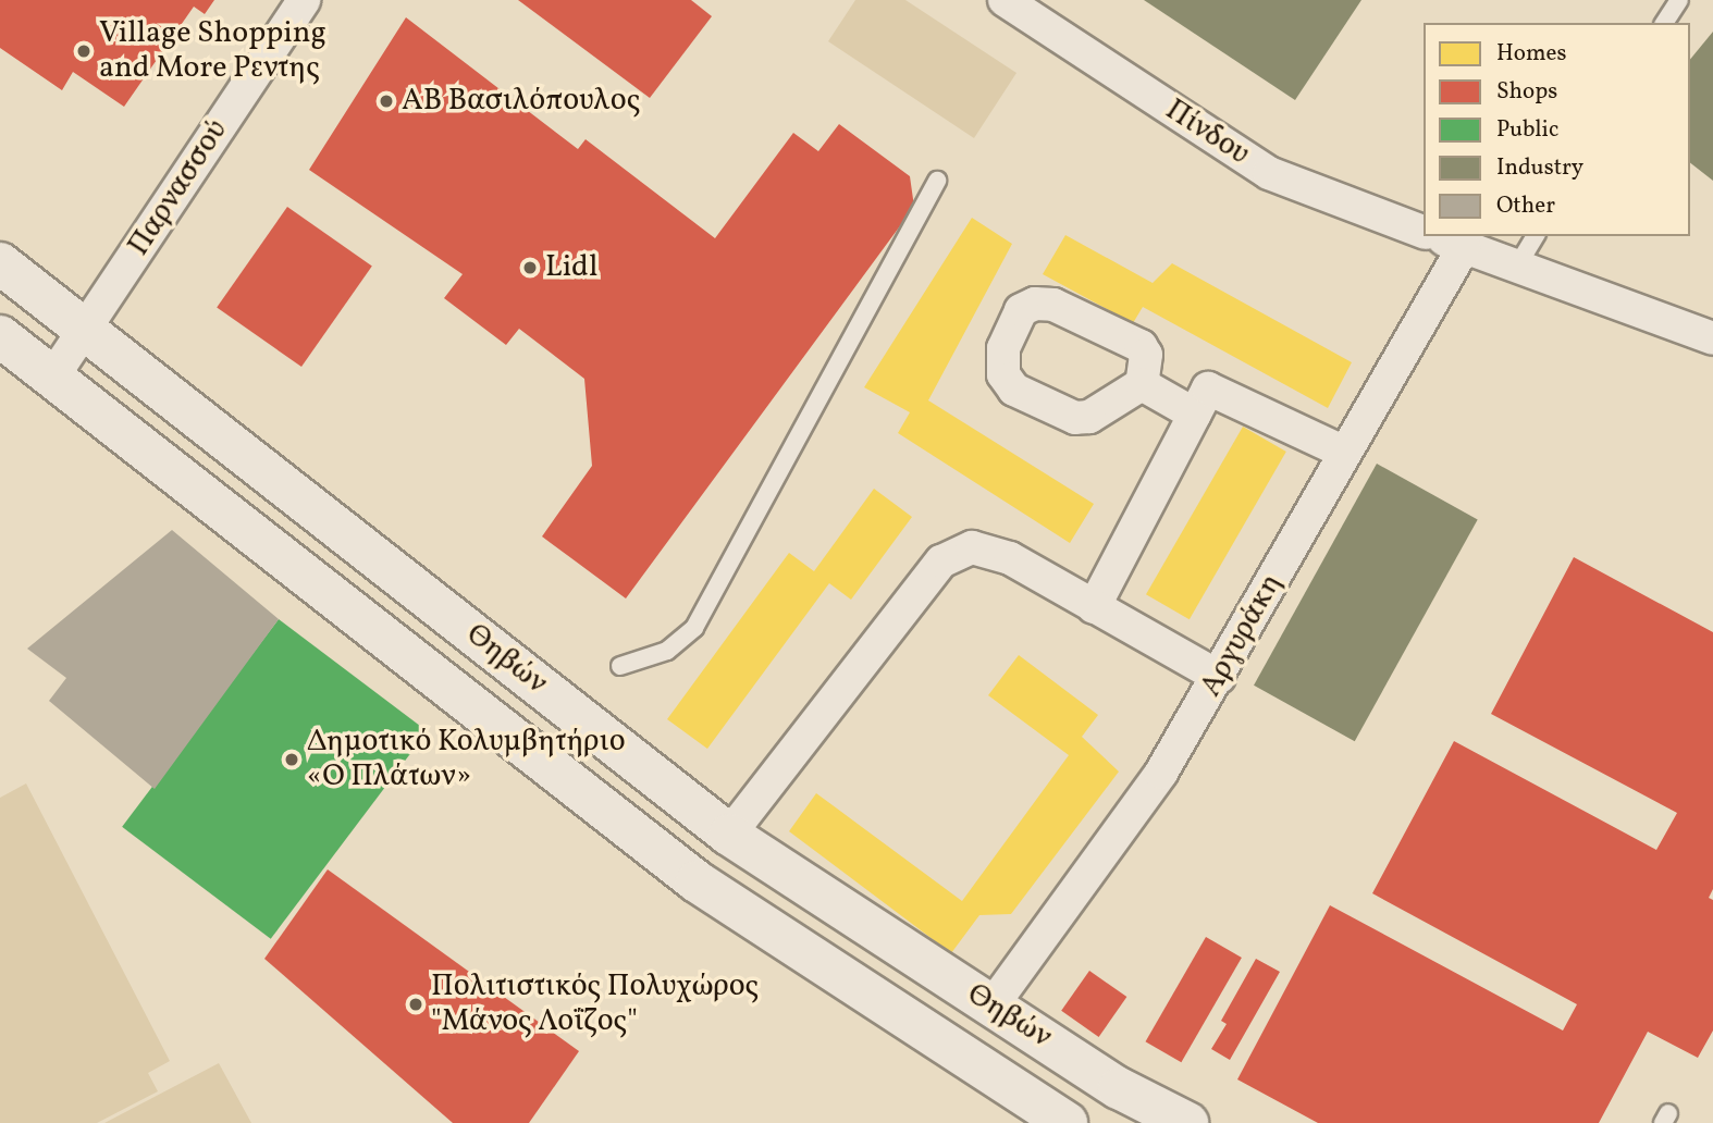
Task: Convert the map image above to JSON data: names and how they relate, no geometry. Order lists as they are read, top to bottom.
{
  "streets": {
    "main road": ["Θηβών"],
    "street": ["Πίνδου", "Παρνασσού", "Αργυράκη"]
  },
  "crossings": [
    ["Πίνδου", "Αργυράκη"],
    ["Παρνασσού", "Θηβών"],
    ["Αργυράκη", "Θηβών"]
  ],
  "places": [
    "Village Shopping and More Ρεντης",
    "ΑΒ Βασιλόπουλος",
    "Lidl",
    "Δημοτικό Κολυμβητήριο «Ο Πλάτων»",
    "Πολιτιστικός Πολυχώρος \"Μάνος Λοΐζος\""
  ],
  "legend": [
    "Homes",
    "Shops",
    "Public",
    "Industry",
    "Other"
  ]
}
